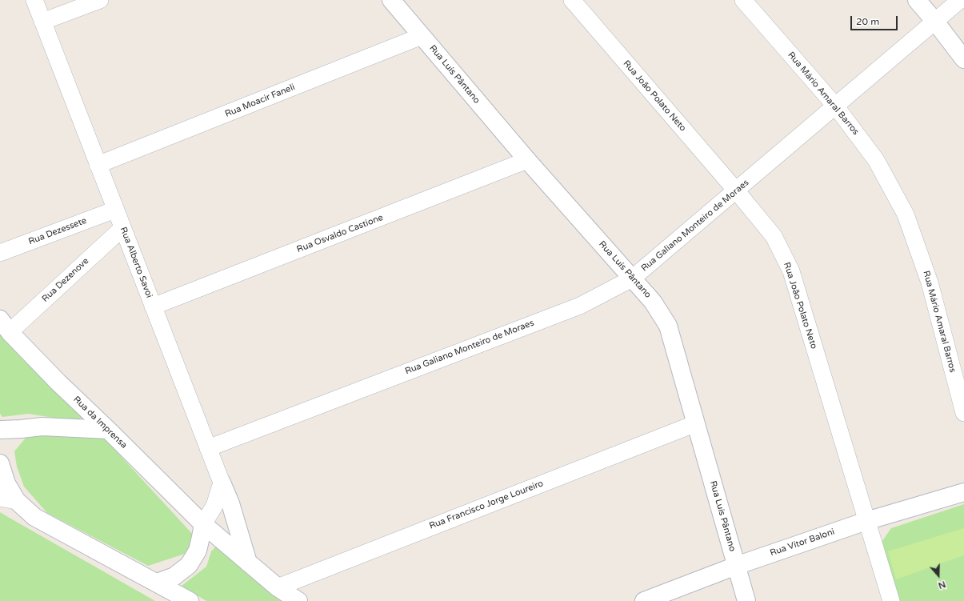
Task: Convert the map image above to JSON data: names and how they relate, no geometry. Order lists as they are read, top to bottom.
{
  "streets": {
    "street": [
      "Rua Luís Pântano",
      "Rua Mário Amaral Barros",
      "Rua João Polato Neto",
      "Rua Moacir Faneli",
      "Rua Galiano Monteiro de Moraes",
      "Rua Dezessete",
      "Rua Osvaldo Castione",
      "Rua Alberto Savoi",
      "Rua Dezenove",
      "Rua da Imprensa",
      "Rua Francisco Jorge Loureiro",
      "Rua Vítor Baloni"
    ]
  },
  "crossings": [
    ["Rua Luís Pântano", "Rua Moacir Faneli"],
    ["Rua Luís Pântano", "Rua Galiano Monteiro de Moraes"],
    ["Rua Luís Pântano", "Rua Osvaldo Castione"],
    ["Rua Luís Pântano", "Rua Francisco Jorge Loureiro"],
    ["Rua Luís Pântano", "Rua Vítor Baloni"],
    ["Rua Mário Amaral Barros", "Rua Galiano Monteiro de Moraes"],
    ["Rua João Polato Neto", "Rua Galiano Monteiro de Moraes"],
    ["Rua João Polato Neto", "Rua Vítor Baloni"],
    ["Rua Moacir Faneli", "Rua Alberto Savoi"],
    ["Rua Galiano Monteiro de Moraes", "Rua Alberto Savoi"],
    ["Rua Dezessete", "Rua Alberto Savoi"],
    ["Rua Osvaldo Castione", "Rua Alberto Savoi"],
    ["Rua Alberto Savoi", "Rua Dezenove"],
    ["Rua Dezenove", "Rua da Imprensa"],
    ["Rua da Imprensa", "Rua Francisco Jorge Loureiro"]
  ],
  "scale_bar": "20 m",
  "north": "bottom"
}
